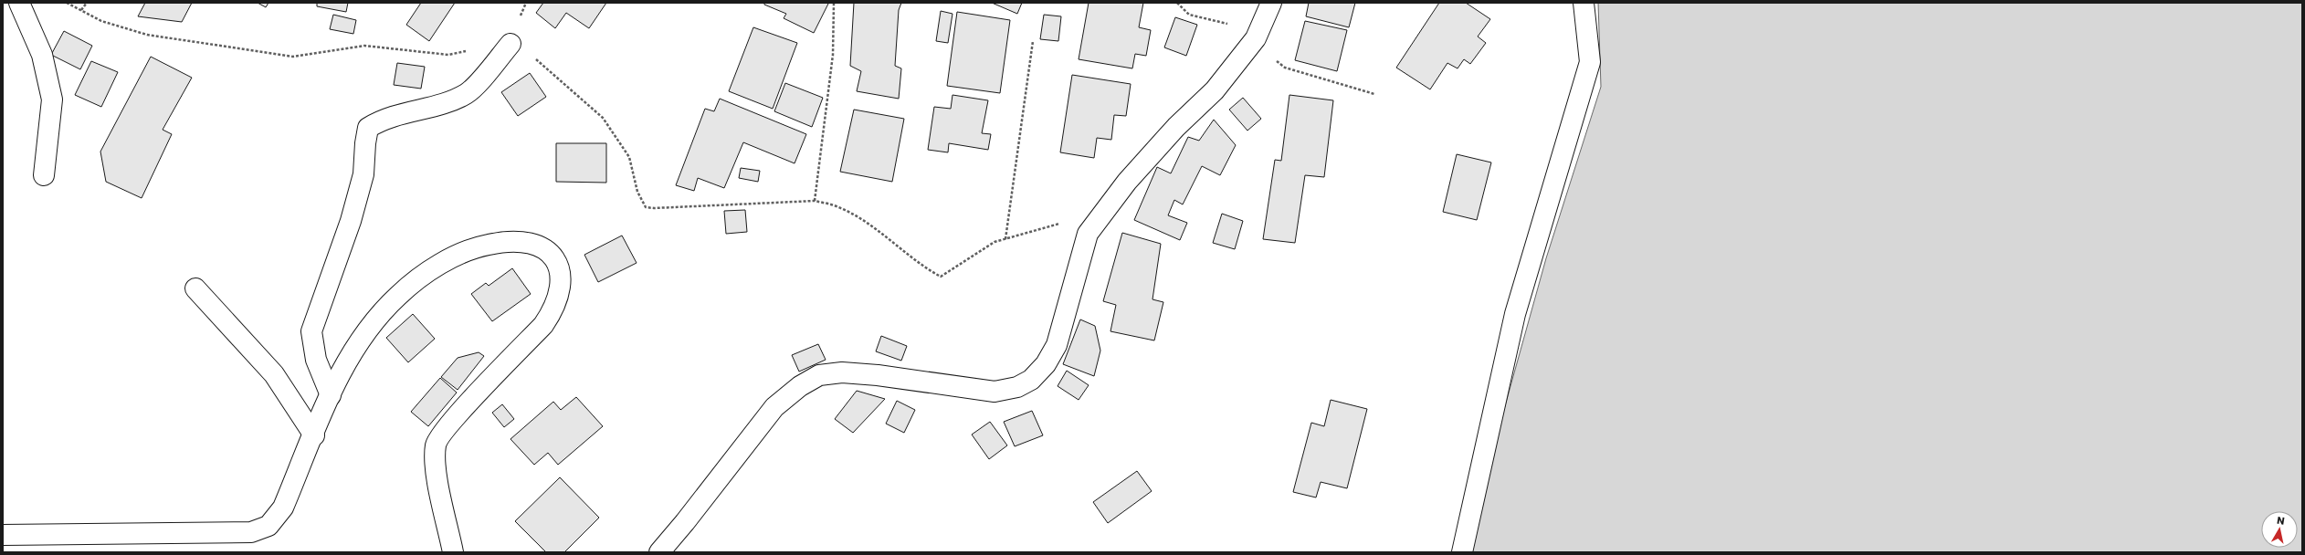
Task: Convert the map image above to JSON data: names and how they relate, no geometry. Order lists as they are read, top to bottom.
{
  "north": "top"
}
